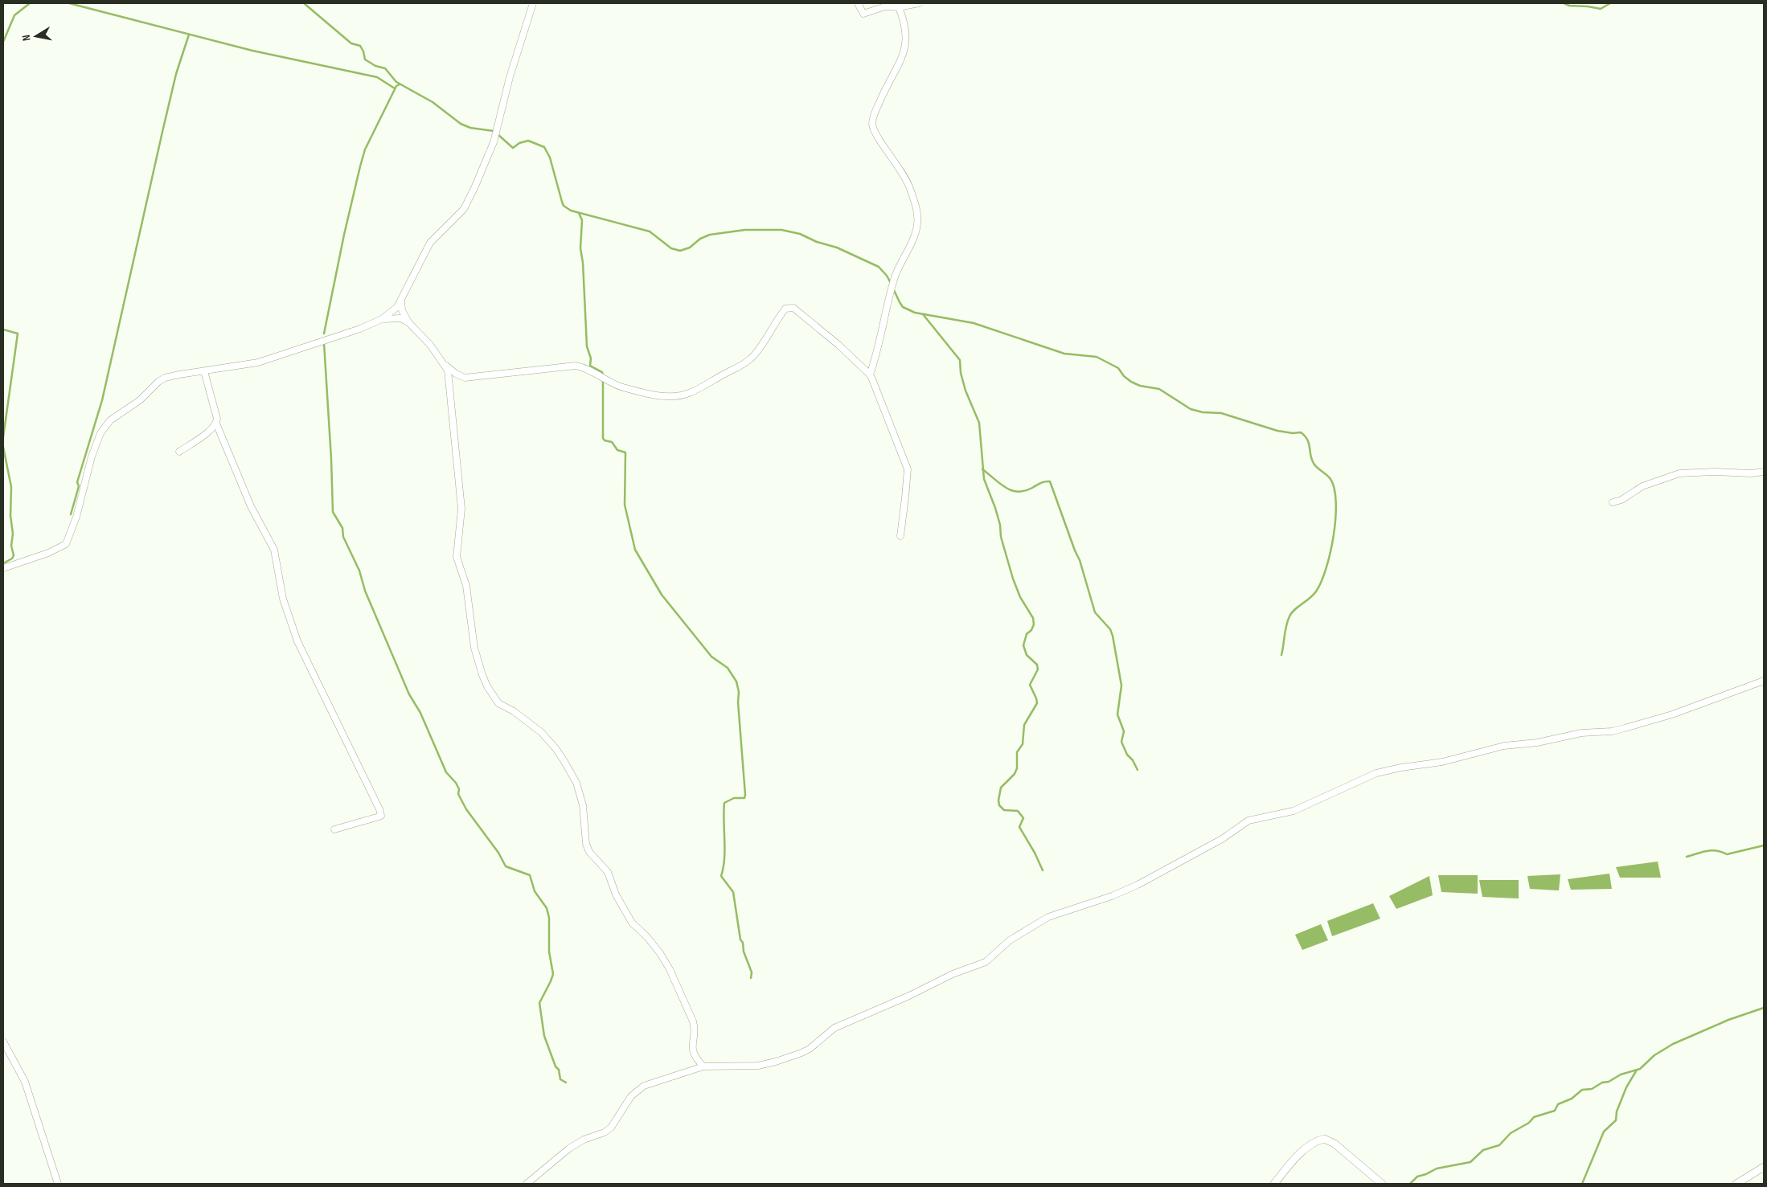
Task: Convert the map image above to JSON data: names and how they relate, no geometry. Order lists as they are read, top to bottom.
{
  "north": "left"
}
